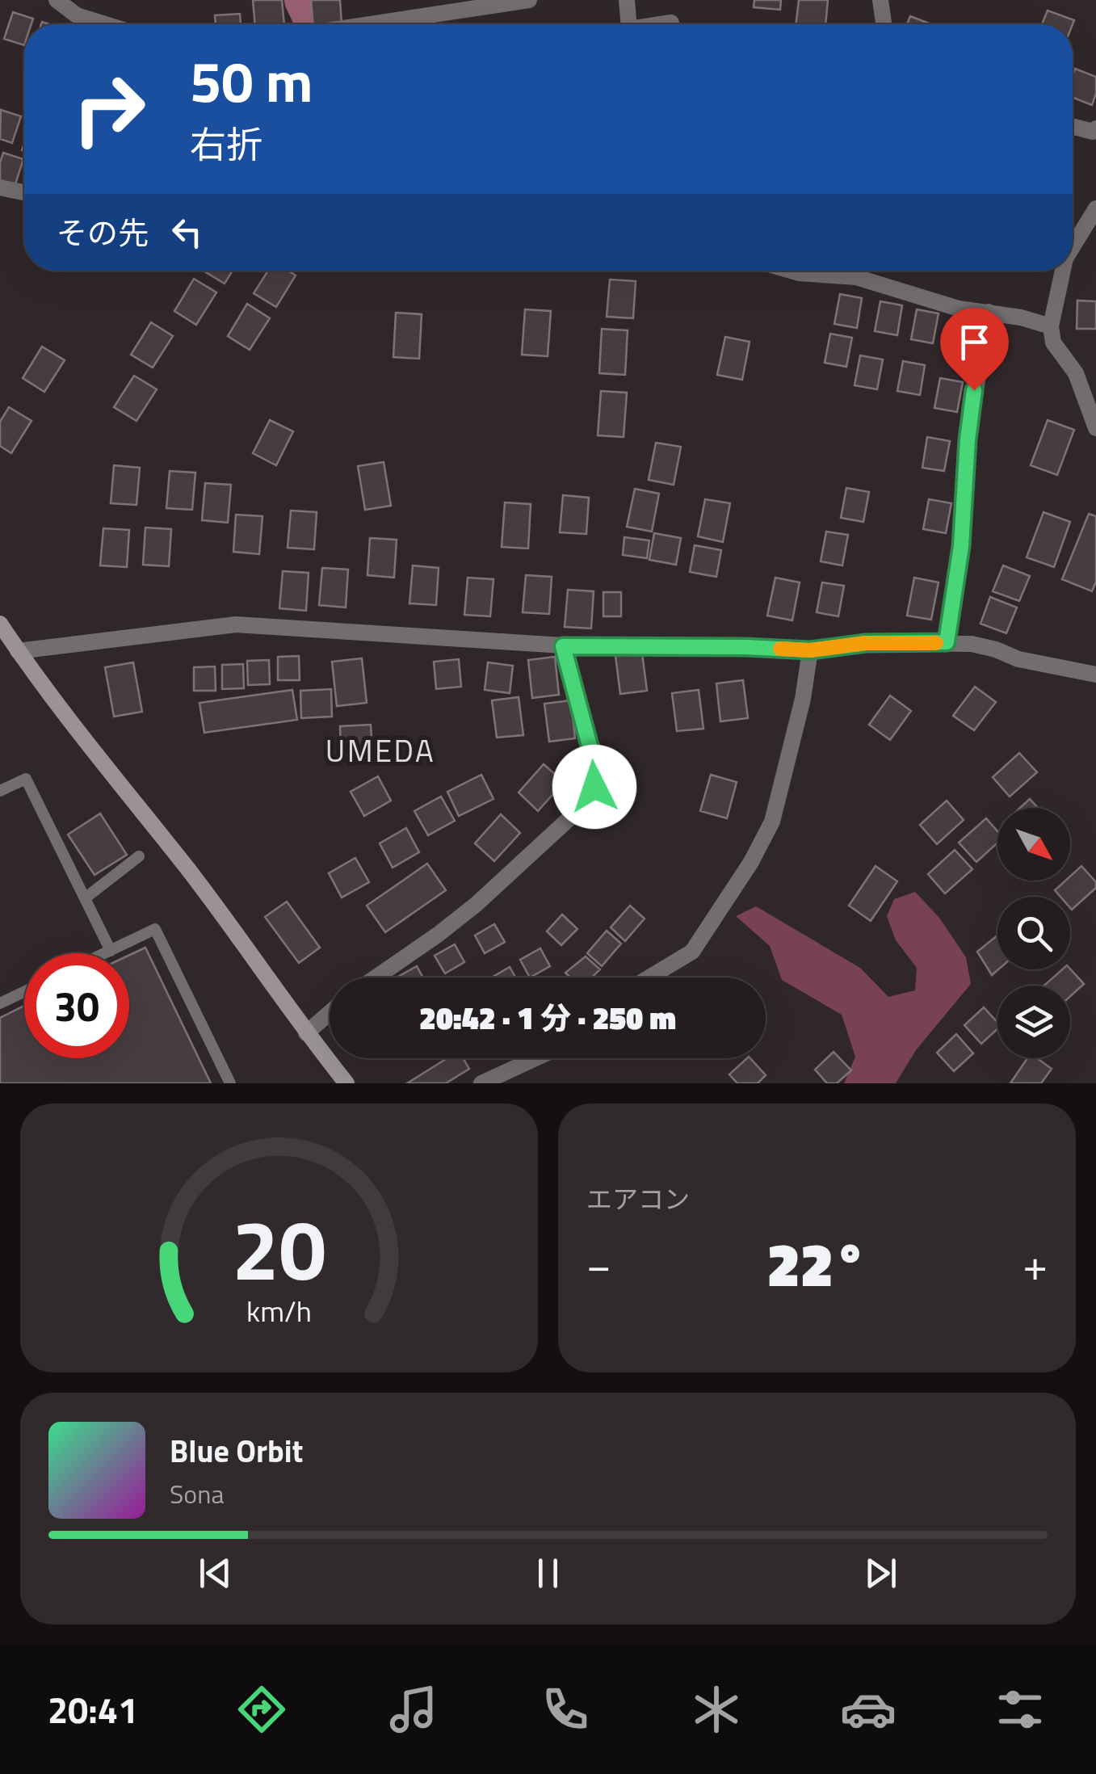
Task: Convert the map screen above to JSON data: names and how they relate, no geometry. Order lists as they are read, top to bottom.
{
  "districts": ["UMEDA"],
  "north": "bottom right",
  "page": {
    "turn": ["50 m", "右折"],
    "then": "その先",
    "limit": "30",
    "trip": "20:42 · 1 分 · 250 m",
    "tile": "エアコン",
    "heat": ["−", "22°", "+"],
    "song": ["Blue Orbit", "Sona"],
    "tabs": "20:41",
    "gauge": ["20", "km/h"]
  }
}
